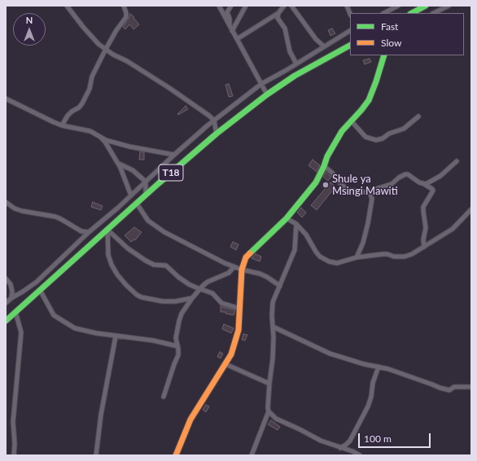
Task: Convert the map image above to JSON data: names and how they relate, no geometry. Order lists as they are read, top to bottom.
{
  "streets": {
    "main road": ["T18"]
  },
  "places": ["Shule ya Msingi Mawiti"],
  "legend": ["Fast", "Slow"],
  "scale_bar": "100 m",
  "north": "top"
}
